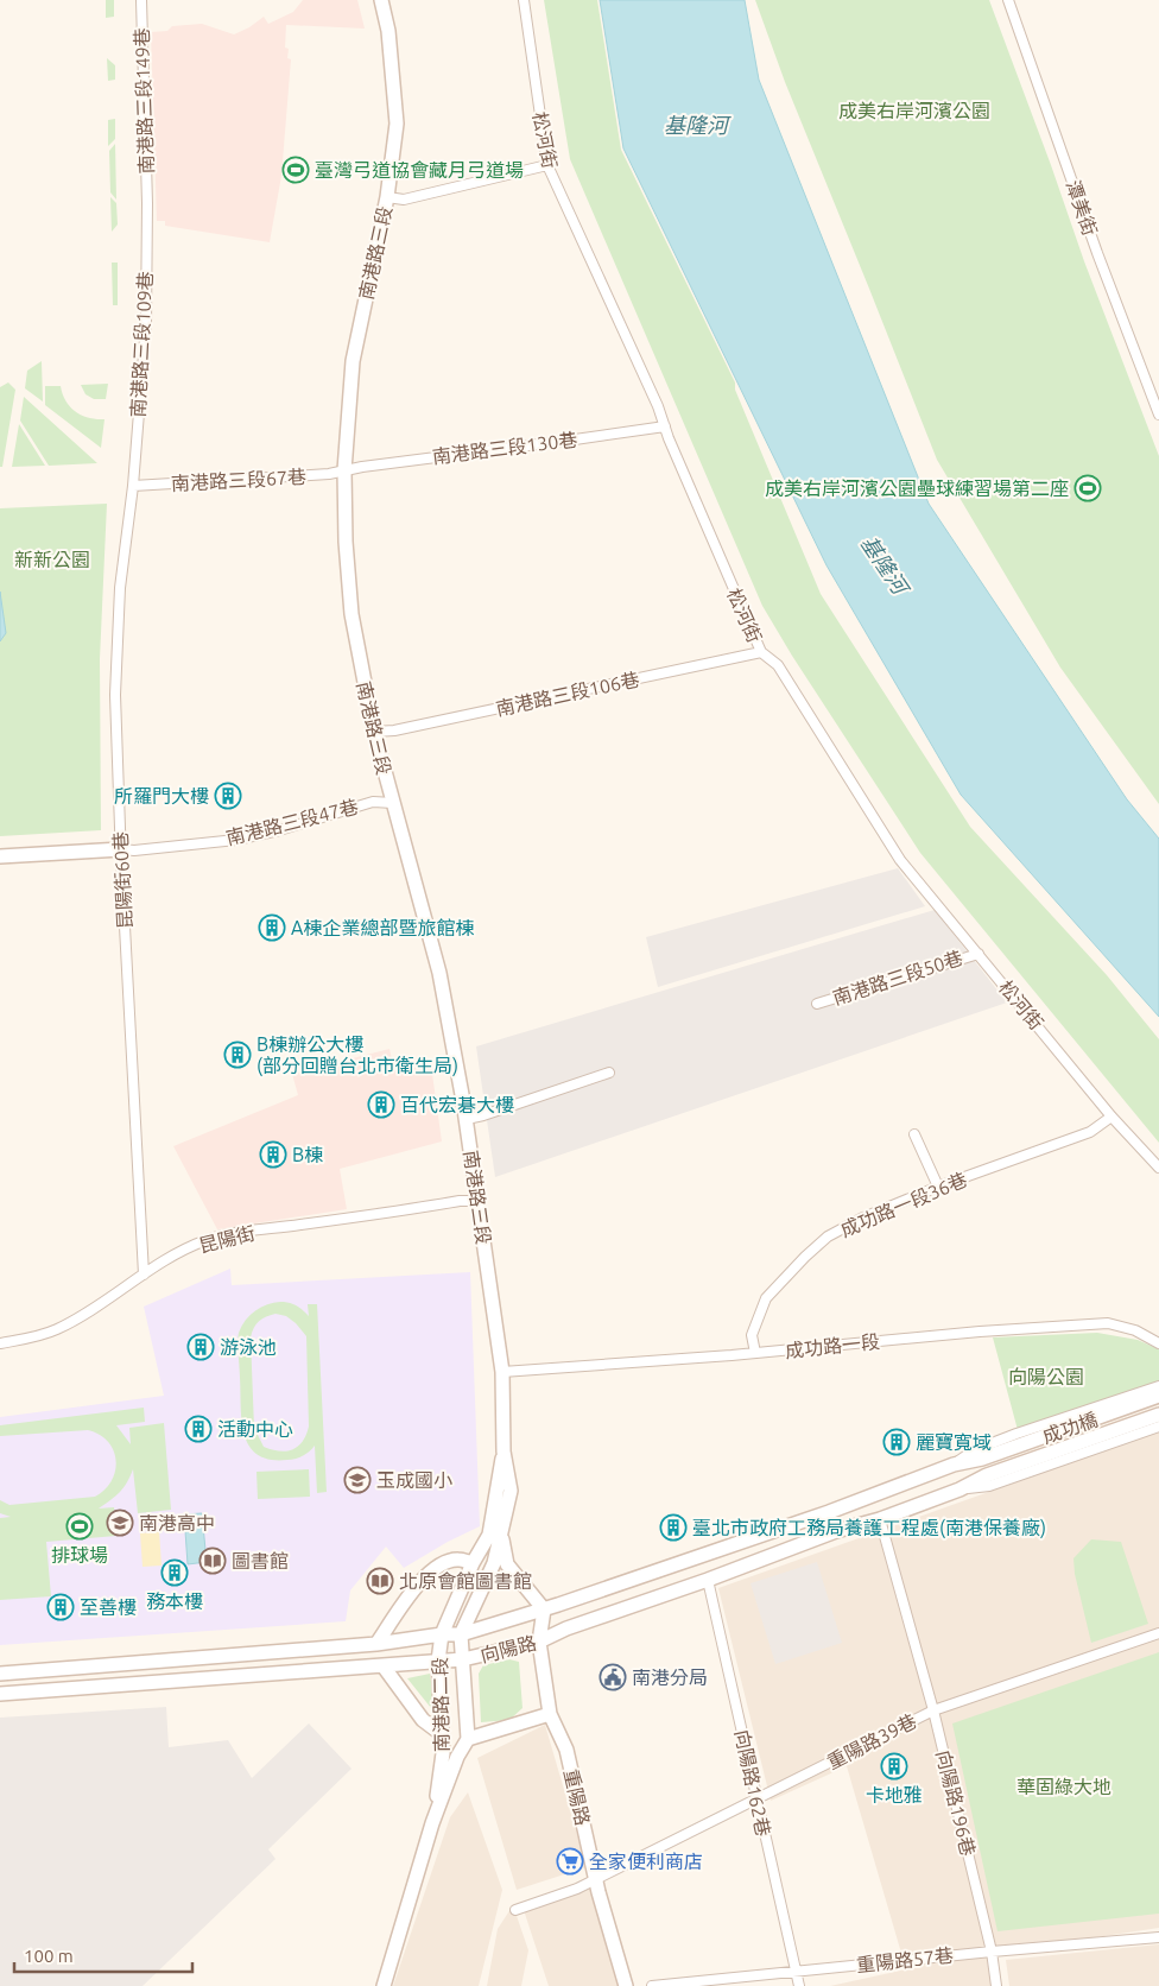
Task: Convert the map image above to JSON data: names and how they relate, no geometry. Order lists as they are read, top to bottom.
{
  "streets": {
    "main road": [
      "南港路三段",
      "成功橋",
      "向陽路",
      "南港路二段",
      "重陽路"
    ],
    "street": [
      "南港路三段149巷",
      "松河街",
      "潭美街",
      "南港路三段109巷",
      "南港路三段130巷",
      "南港路三段67巷",
      "南港路三段106巷",
      "南港路三段47巷",
      "昆陽街60巷",
      "南港路三段50巷",
      "成功路一段36巷",
      "昆陽街",
      "成功路一段",
      "重陽路39巷",
      "向陽路162巷",
      "向陽路196巷",
      "重陽路57巷"
    ]
  },
  "crossings": [
    ["南港路三段149巷", "南港路三段109巷"],
    ["松河街", "南港路三段130巷"],
    ["松河街", "南港路三段106巷"],
    ["松河街", "南港路三段50巷"],
    ["松河街", "成功路一段36巷"],
    ["南港路三段", "南港路三段130巷"],
    ["南港路三段", "南港路三段67巷"],
    ["南港路三段", "南港路三段106巷"],
    ["南港路三段", "南港路三段47巷"],
    ["南港路三段", "昆陽街"],
    ["南港路三段", "成功路一段"],
    ["南港路三段", "南港路二段"],
    ["南港路三段109巷", "南港路三段67巷"],
    ["南港路三段109巷", "昆陽街60巷"],
    ["南港路三段130巷", "南港路三段67巷"],
    ["南港路三段67巷", "昆陽街60巷"],
    ["南港路三段47巷", "昆陽街60巷"],
    ["昆陽街60巷", "昆陽街"],
    ["成功路一段36巷", "成功路一段"],
    ["成功橋", "向陽路"],
    ["向陽路", "南港路二段"],
    ["向陽路", "向陽路162巷"],
    ["向陽路", "重陽路"],
    ["向陽路", "向陽路196巷"],
    ["重陽路39巷", "向陽路162巷"],
    ["重陽路39巷", "重陽路"],
    ["重陽路39巷", "向陽路196巷"],
    ["向陽路162巷", "重陽路57巷"],
    ["向陽路196巷", "重陽路57巷"]
  ],
  "water": ["基隆河"],
  "parks": [
    "成美右岸河濱公園",
    "新新公園",
    "向陽公園",
    "華固綠大地"
  ],
  "places": {
    "sports": ["臺灣弓道協會藏月弓道場", "成美右岸河濱公園壘球練習場第二座", "排球場"],
    "building": [
      "所羅門大樓",
      "A棟企業總部暨旅館棟",
      "B棟辦公大樓 (部分回贈台北市衛生局)",
      "百代宏碁大樓",
      "B棟",
      "游泳池",
      "活動中心",
      "麗寶寬域",
      "臺北市政府工務局養護工程處(南港保養廠)",
      "務本樓",
      "至善樓",
      "卡地雅"
    ],
    "school or university": ["玉成國小", "南港高中"],
    "library": ["圖書館", "北原會館圖書館"],
    "public building": ["南港分局"],
    "supermarket": ["全家便利商店"]
  },
  "scale_bar": "100 m"
}
